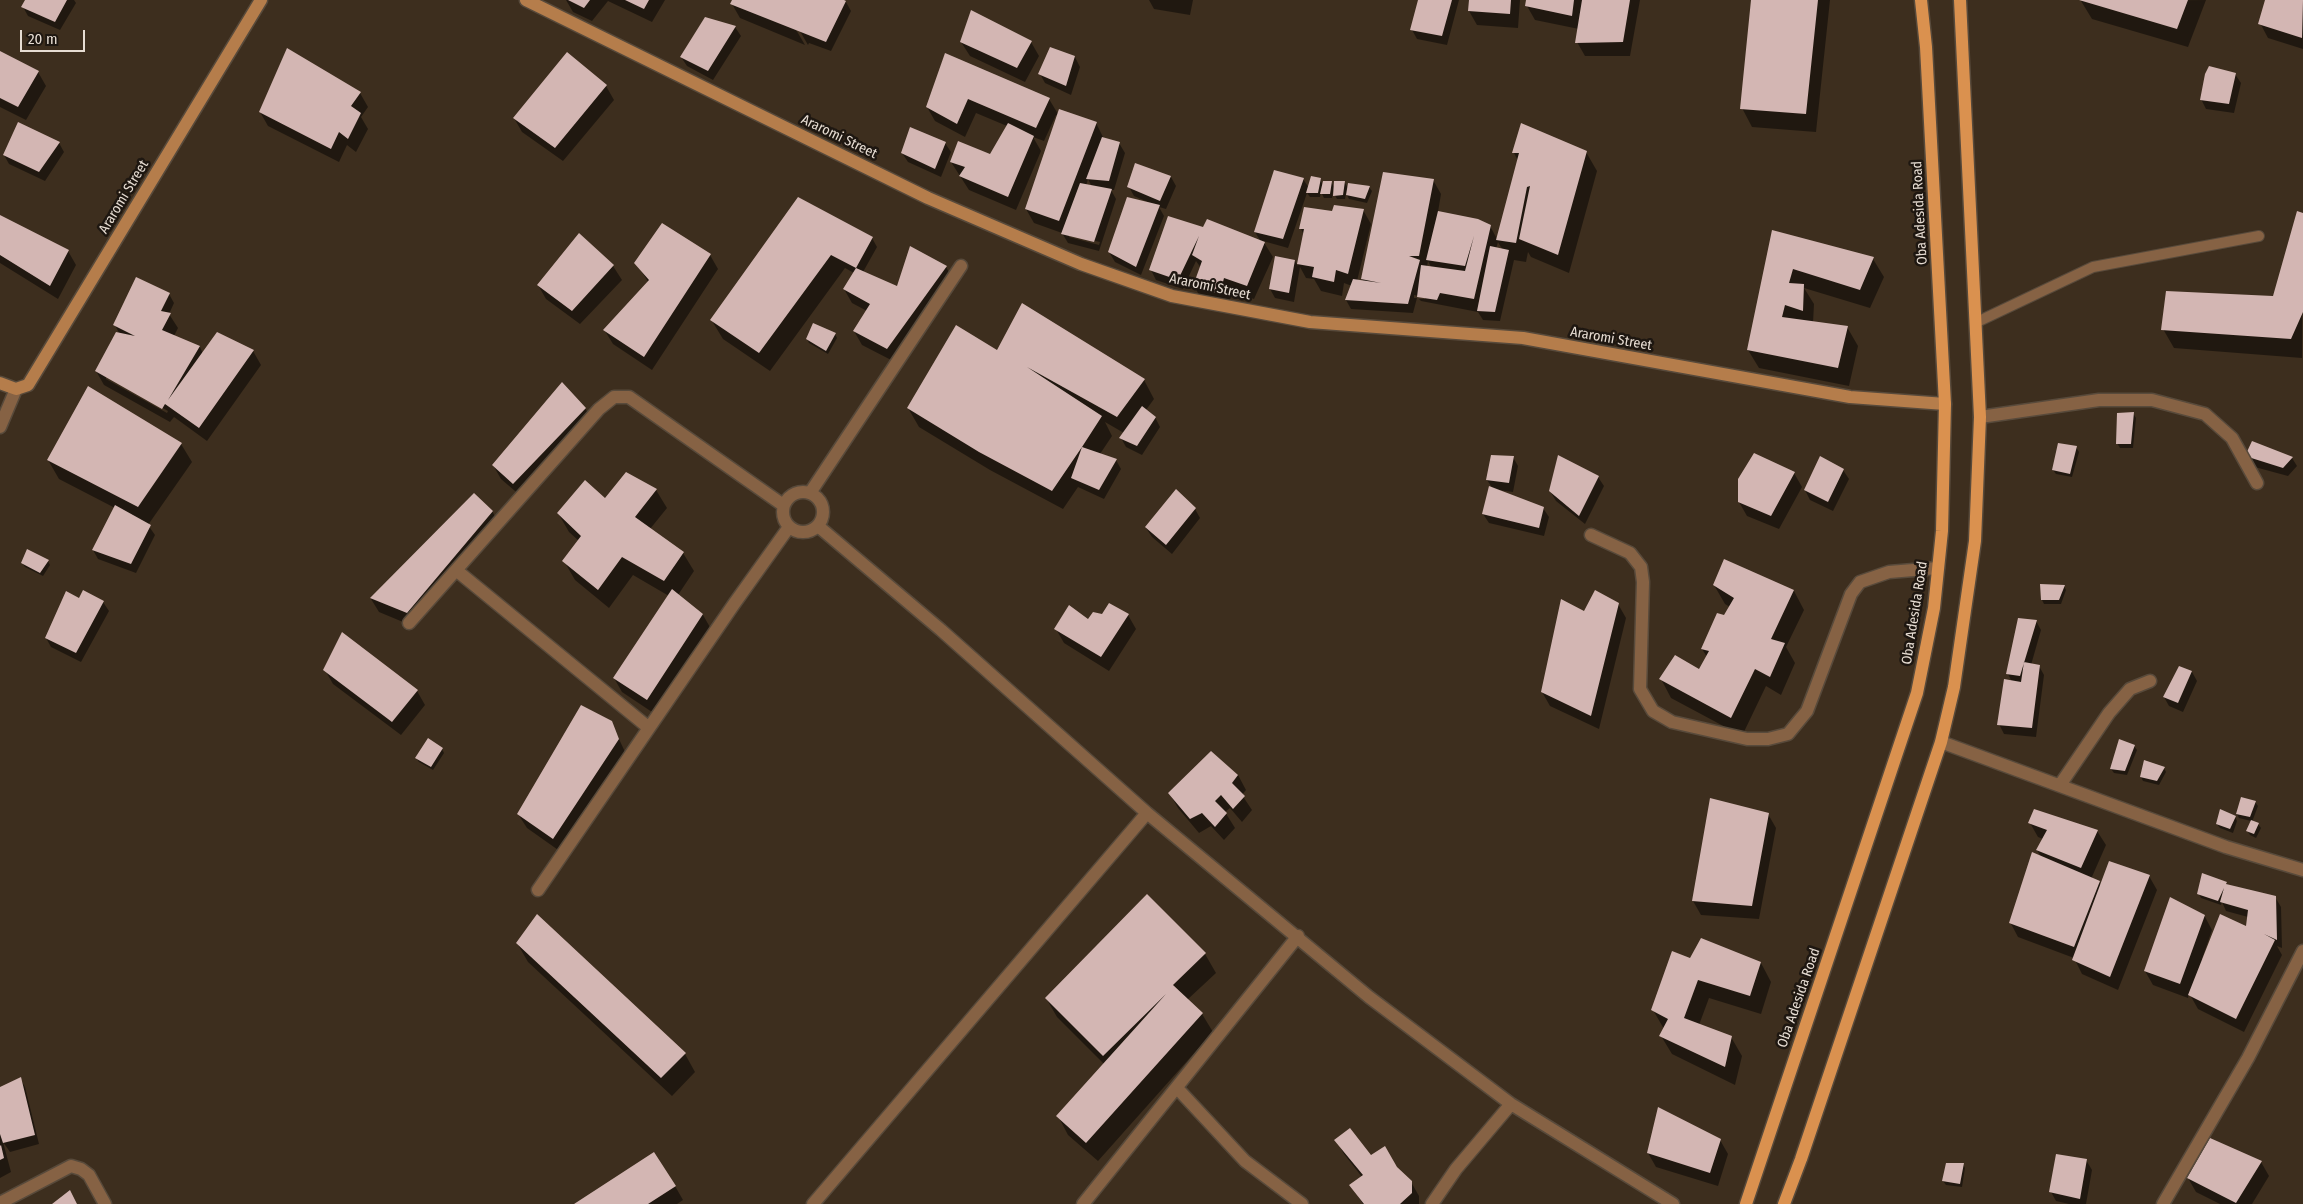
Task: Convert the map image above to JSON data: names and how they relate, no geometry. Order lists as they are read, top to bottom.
{
  "streets": {
    "main road": ["Oba Adesida Road"],
    "street": ["Araromi Street"]
  },
  "crossings": [
    ["Araromi Street", "Oba Adesida Road"]
  ],
  "scale_bar": "20 m"
}
